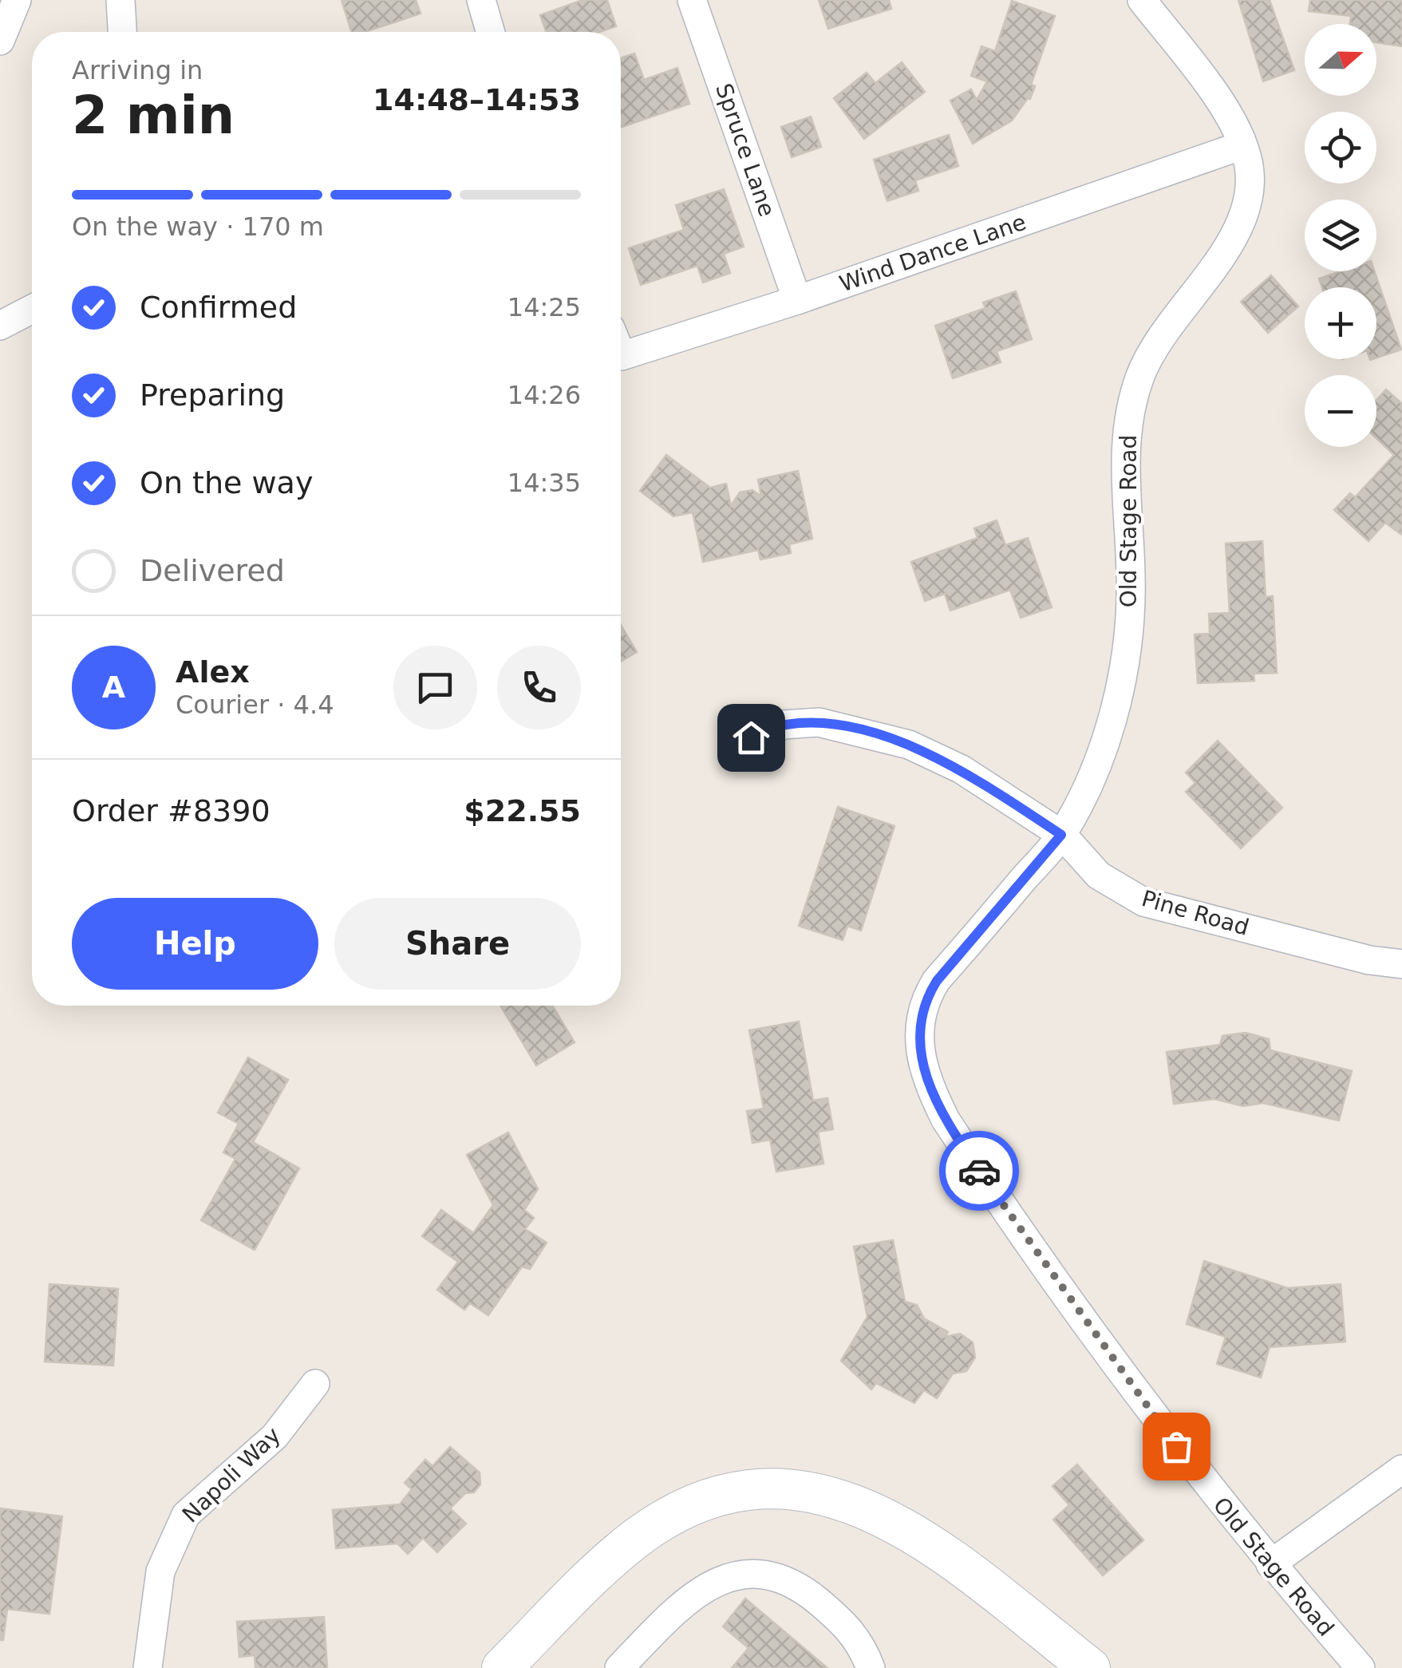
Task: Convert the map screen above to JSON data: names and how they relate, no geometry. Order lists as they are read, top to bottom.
{
  "streets": {
    "street": [
      "Spruce Lane",
      "Wind Dance Lane",
      "Old Stage Road",
      "Pine Road",
      "Napoli Way"
    ]
  },
  "crossings": [
    ["Spruce Lane", "Wind Dance Lane"],
    ["Wind Dance Lane", "Old Stage Road"],
    ["Old Stage Road", "Pine Road"]
  ],
  "north": "right",
  "page": {
    "map_buttons": ["+", "−"],
    "heading": ["2 min", "Arriving in", "14:48–14:53"],
    "panel": [
      "Alex",
      "Courier · 4.4",
      "Order #8390",
      "$22.55"
    ],
    "bar": "On the way · 170 m",
    "list": [
      ["Confirmed", "14:25"],
      ["Preparing", "14:26"],
      ["On the way", "14:35"],
      "Delivered"
    ],
    "round": "A",
    "buttons": ["Help", "Share"]
  }
}
